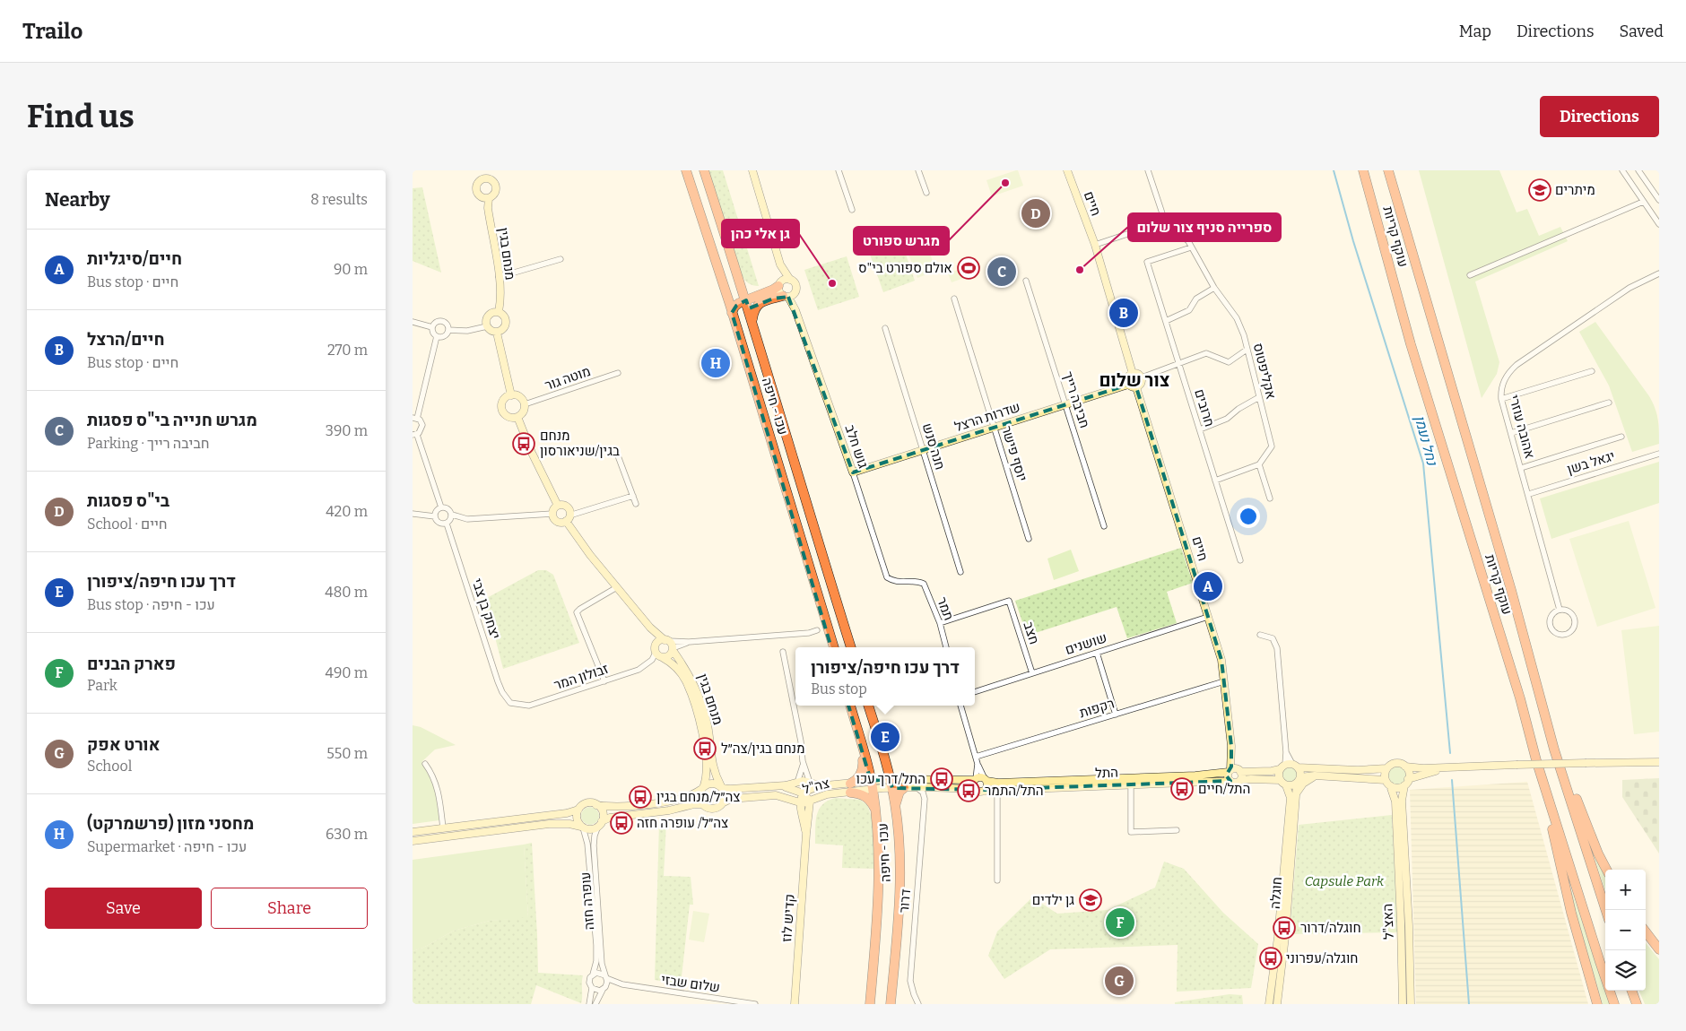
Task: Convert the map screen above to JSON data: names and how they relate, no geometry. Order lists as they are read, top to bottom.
{
  "streets": {
    "highway": ["עוקף קריות", "עכו - חיפה"],
    "street": [
      "חיים",
      "מנחם בגין",
      "אקליפטוס",
      "מוטה גור",
      "חביבה רייך",
      "חרובים",
      "שדרות הרצל",
      "אהובה עוזרי",
      "גוש חלב",
      "חנה סנש",
      "יוסף פישר",
      "יגאל בשן",
      "יצחק בן צבי",
      "תמר",
      "חצב",
      "שושנים",
      "זבולון המר",
      "רקפות",
      "התל",
      "צה\"ל",
      "חוגלה",
      "עופרה חזה",
      "דרור",
      "קדיש לוז",
      "האצ\"ל",
      "שלום שבזי"
    ]
  },
  "crossings": [
    ["חיים", "שדרות הרצל"],
    ["חיים", "שושנים"],
    ["חיים", "רקפות"],
    ["חיים", "התל"],
    ["מנחם בגין", "זבולון המר"],
    ["מנחם בגין", "צה\"ל"],
    ["אקליפטוס", "חרובים"],
    ["חביבה רייך", "שדרות הרצל"],
    ["עכו - חיפה", "צה\"ל"],
    ["שדרות הרצל", "גוש חלב"],
    ["שדרות הרצל", "חנה סנש"],
    ["שדרות הרצל", "יוסף פישר"],
    ["אהובה עוזרי", "יגאל בשן"],
    ["גוש חלב", "תמר"],
    ["יצחק בן צבי", "זבולון המר"],
    ["תמר", "חצב"],
    ["חצב", "שושנים"],
    ["צה\"ל", "קדיש לוז"],
    ["עופרה חזה", "שלום שבזי"]
  ],
  "districts": ["צור שלום"],
  "water": ["נחל נעמן"],
  "parks": ["Capsule Park"],
  "places": {
    "other": ["מגרש ספורט", "ספרייה סניף צור שלום", "גן אלי כהן"],
    "school or university": ["מיתרים", "גן ילדים"],
    "sports": ["אולם ספורט בי\"ס"],
    "bus stop": [
      "מנחם בגין/שניאורסון",
      "מנחם בגין/צה״ל",
      "התל/דרך עכו",
      "התל/חיים",
      "התל/התמר",
      "צה״ל/מנחם בגין",
      "צה״ל/ עופרה חזה",
      "חוגלה/דרור",
      "חוגלה/עפרוני"
    ]
  },
  "page": {
    "header": "Trailo",
    "nav": ["Map", "Directions", "Saved"],
    "buttons": [
      "Directions",
      ["Save", "Share"]
    ],
    "title": "Find us",
    "heading": ["Nearby", "8 results"],
    "pins": [
      "D",
      "C",
      "B",
      "H",
      "A",
      "E",
      "F",
      "G"
    ],
    "list": [
      {
        "mark": "A",
        "name": "חיים/סיגליות",
        "note": "Bus stop · חיים",
        "value": "90 m"
      },
      {
        "mark": "B",
        "name": "חיים/הרצל",
        "note": "Bus stop · חיים",
        "value": "270 m"
      },
      {
        "mark": "C",
        "name": "מגרש חנייה בי\"ס פסגות",
        "note": "Parking · חביבה רייך",
        "value": "390 m"
      },
      {
        "mark": "D",
        "name": "בי\"ס פסגות",
        "note": "School · חיים",
        "value": "420 m"
      },
      {
        "mark": "E",
        "name": "דרך עכו חיפה/ציפורן",
        "note": "Bus stop · עכו - חיפה",
        "value": "480 m"
      },
      {
        "mark": "F",
        "name": "פארק הבנים",
        "note": "Park",
        "value": "490 m"
      },
      {
        "mark": "G",
        "name": "אורט אפק",
        "note": "School",
        "value": "550 m"
      },
      {
        "mark": "H",
        "name": "מחסני מזון (פרשמרקט)",
        "note": "Supermarket · עכו - חיפה",
        "value": "630 m"
      }
    ],
    "popup": ["דרך עכו חיפה/ציפורן", "Bus stop"],
    "map_buttons": ["+", "−"]
  }
}
